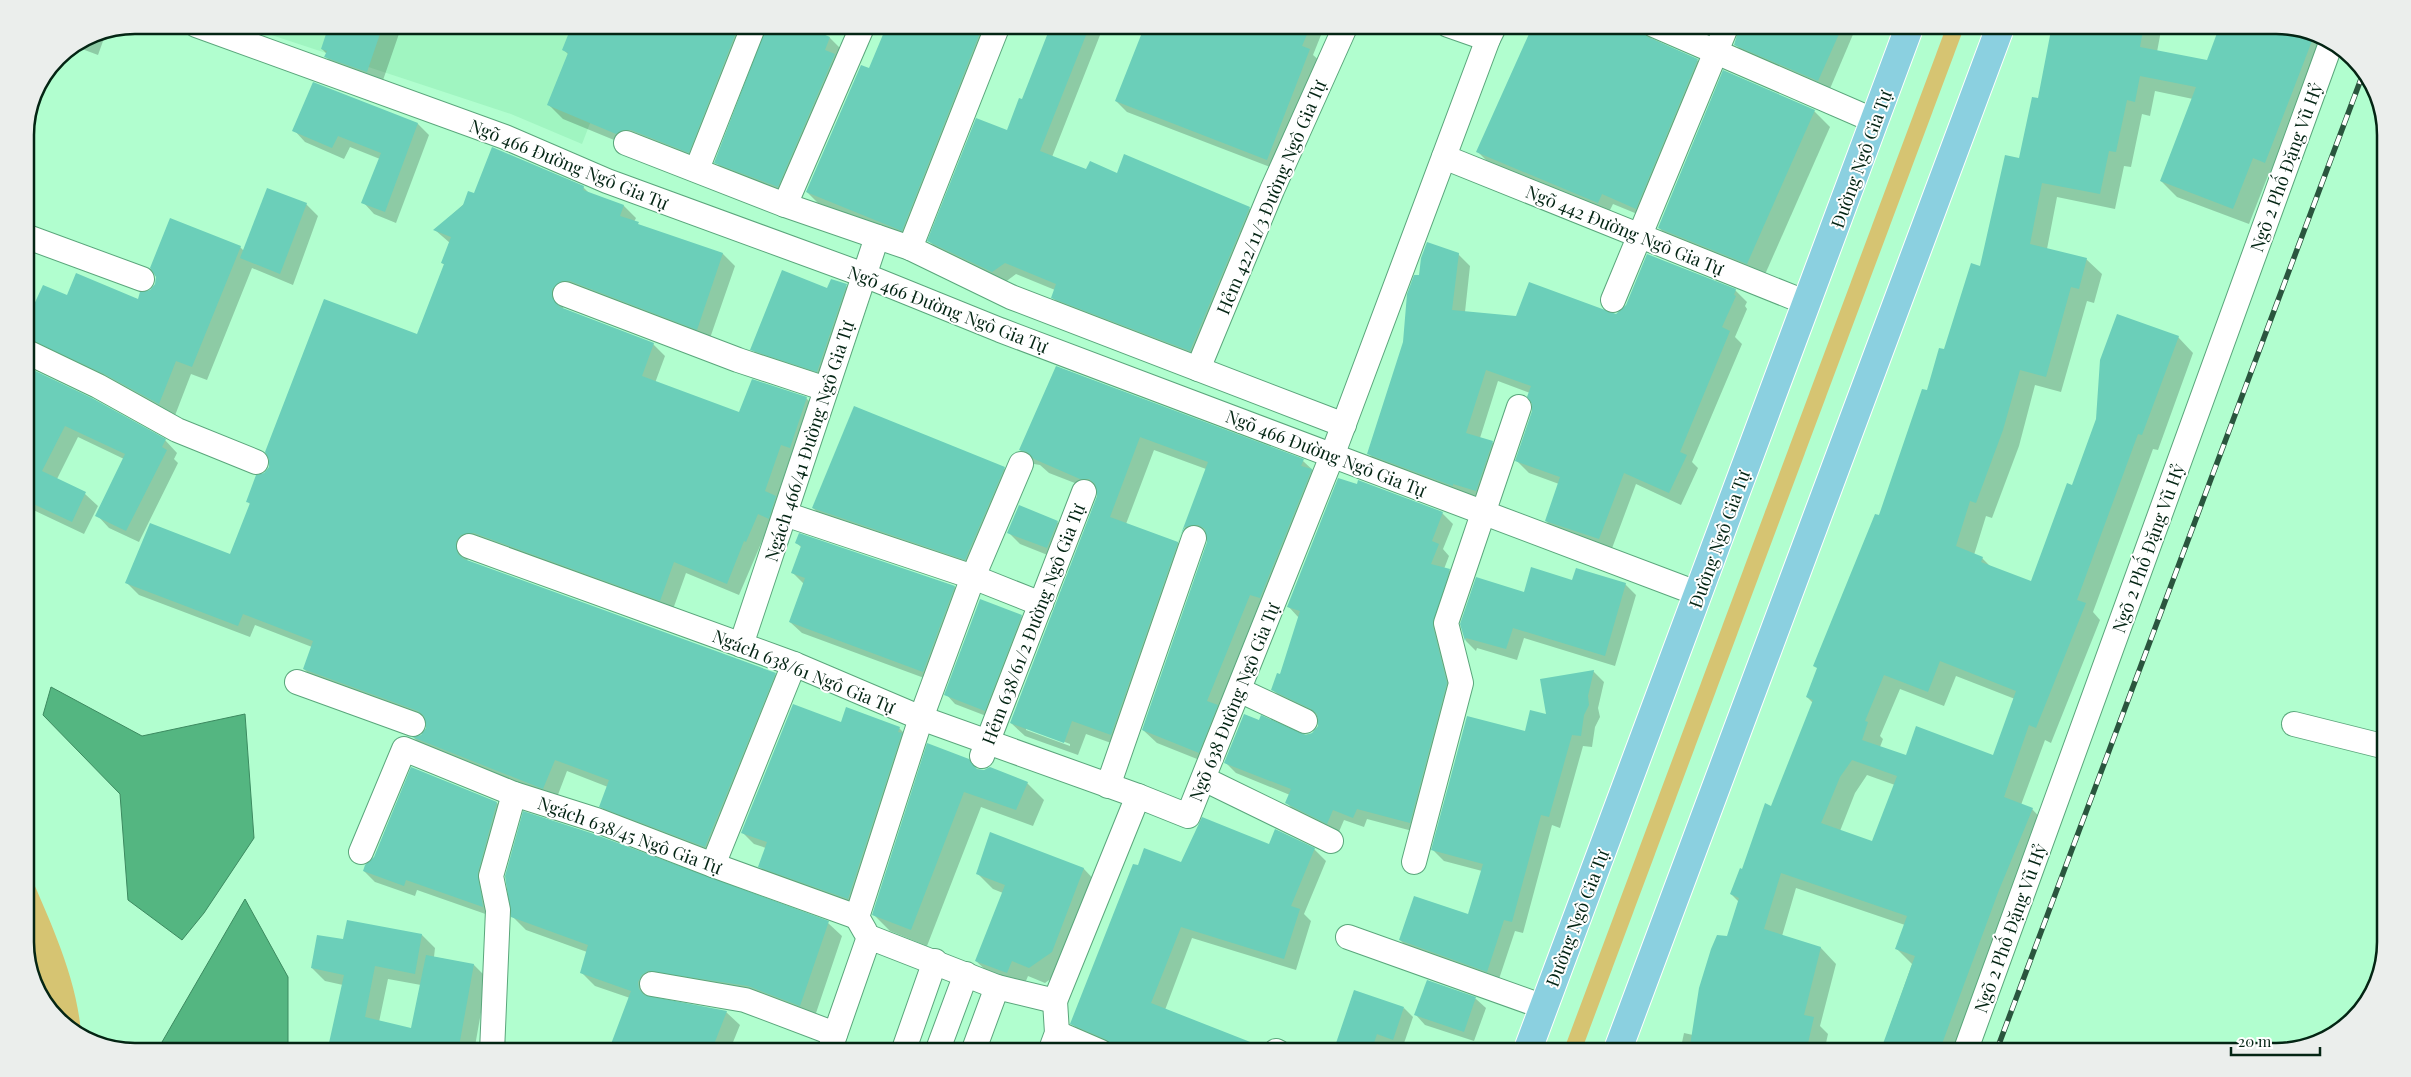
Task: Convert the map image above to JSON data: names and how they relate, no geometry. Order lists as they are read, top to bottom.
{
  "streets": {
    "main road": ["Đường Ngô Gia Tự"],
    "street": [
      "Ngõ 466 Đường Ngô Gia Tự",
      "Ngõ 2 Phố Đặng Vũ Hỷ",
      "Hẻm 422/11/3 Đường Ngô Gia Tự",
      "Ngõ 442 Đường Ngô Gia Tự",
      "Ngách 466/41 Đường Ngô Gia Tự",
      "Hẻm 638/61/2 Đường Ngô Gia Tự",
      "Ngách 638/61 Ngô Gia Tự",
      "Ngõ 638 Đường Ngô Gia Tự",
      "Ngách 638/45 Ngô Gia Tự"
    ]
  },
  "crossings": [
    ["Đường Ngô Gia Tự", "Ngõ 466 Đường Ngô Gia Tự"],
    ["Đường Ngô Gia Tự", "Ngõ 442 Đường Ngô Gia Tự"],
    ["Ngõ 466 Đường Ngô Gia Tự", "Ngách 466/41 Đường Ngô Gia Tự"],
    ["Ngõ 466 Đường Ngô Gia Tự", "Ngõ 638 Đường Ngô Gia Tự"],
    ["Ngách 466/41 Đường Ngô Gia Tự", "Ngách 638/61 Ngô Gia Tự"],
    ["Hẻm 638/61/2 Đường Ngô Gia Tự", "Ngách 638/61 Ngô Gia Tự"],
    ["Ngách 638/61 Ngô Gia Tự", "Ngõ 638 Đường Ngô Gia Tự"]
  ],
  "scale_bar": "20 m"
}
